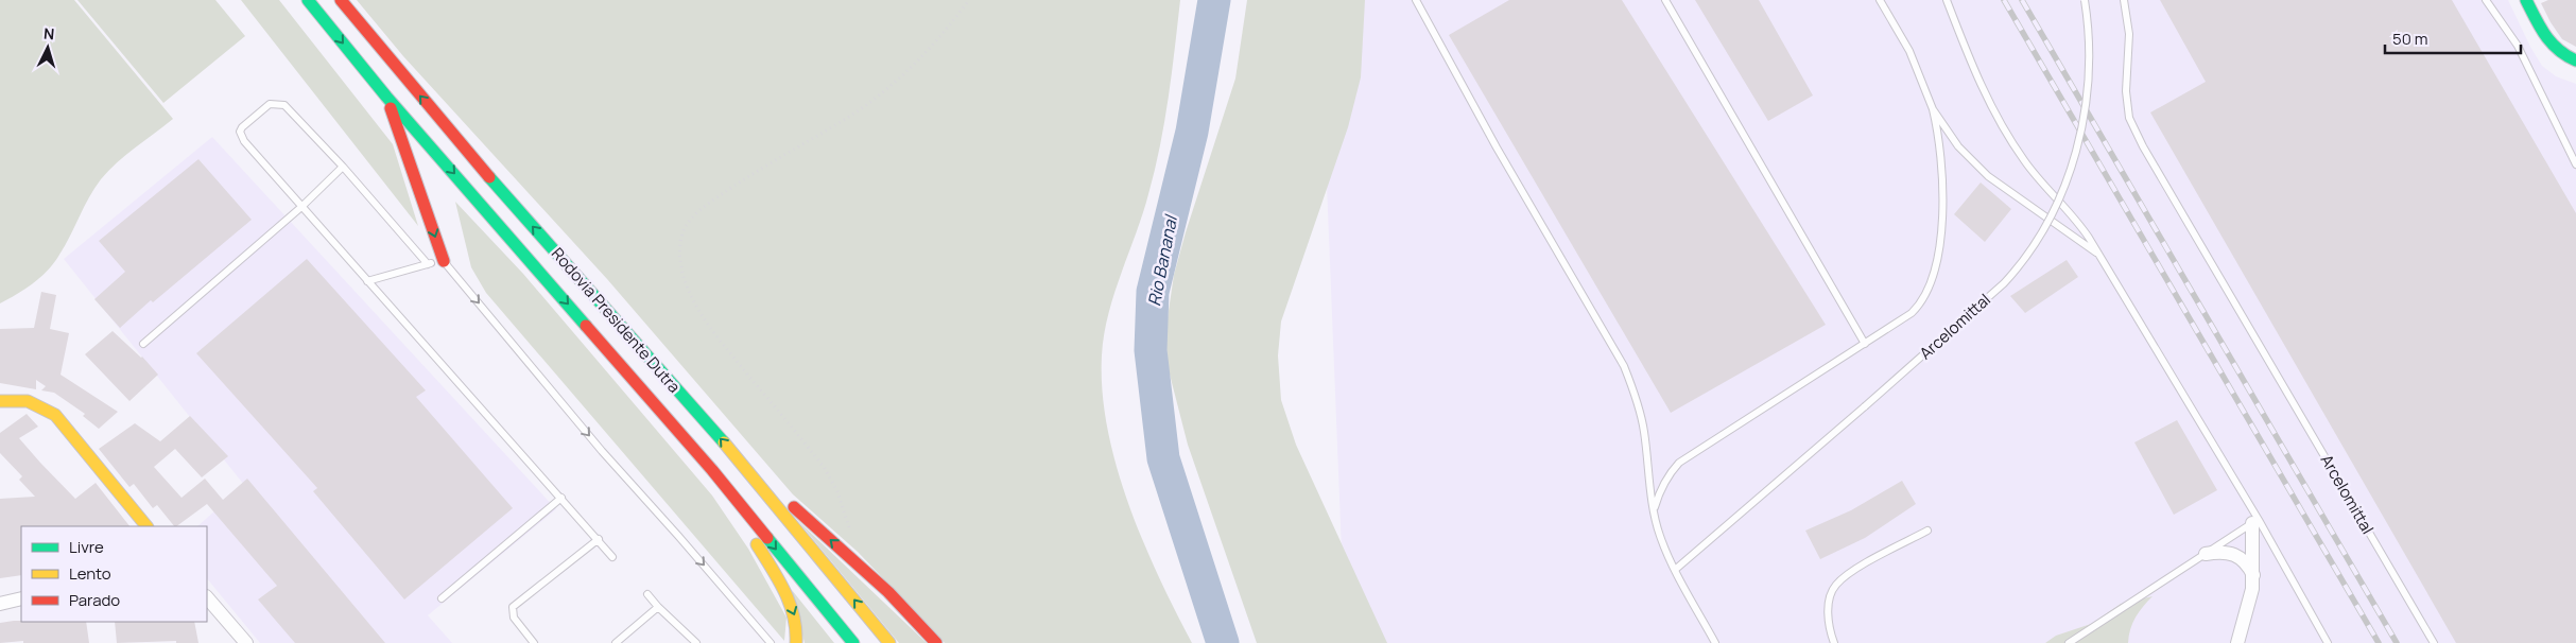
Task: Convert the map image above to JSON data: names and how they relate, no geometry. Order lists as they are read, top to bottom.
{
  "streets": {
    "main road": ["Rodovia Presidente Dutra"],
    "lane": ["Arcelomittal"]
  },
  "water": ["Rio Bananal"],
  "legend": ["Livre", "Lento", "Parado"],
  "scale_bar": "50 m",
  "north": "top"
}
